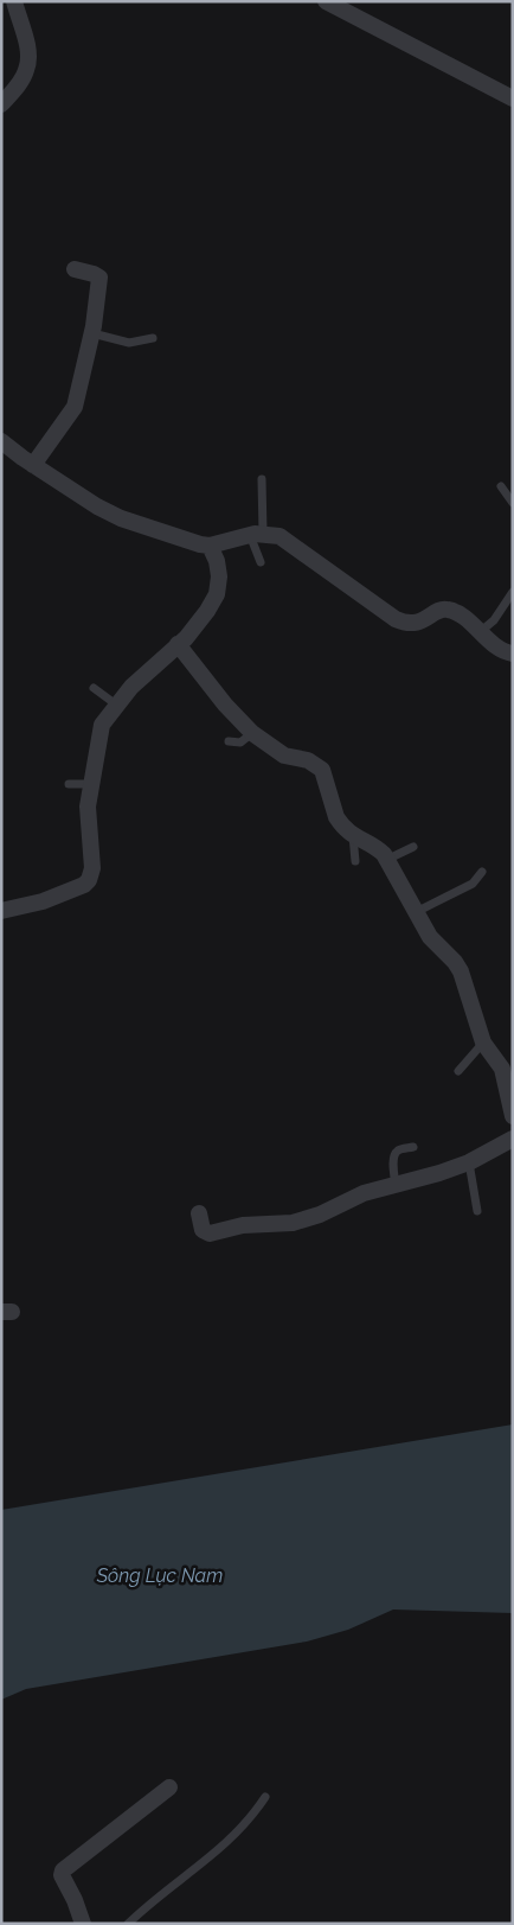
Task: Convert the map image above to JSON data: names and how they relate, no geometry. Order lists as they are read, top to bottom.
{
  "water": ["Sông Lục Nam"]
}
